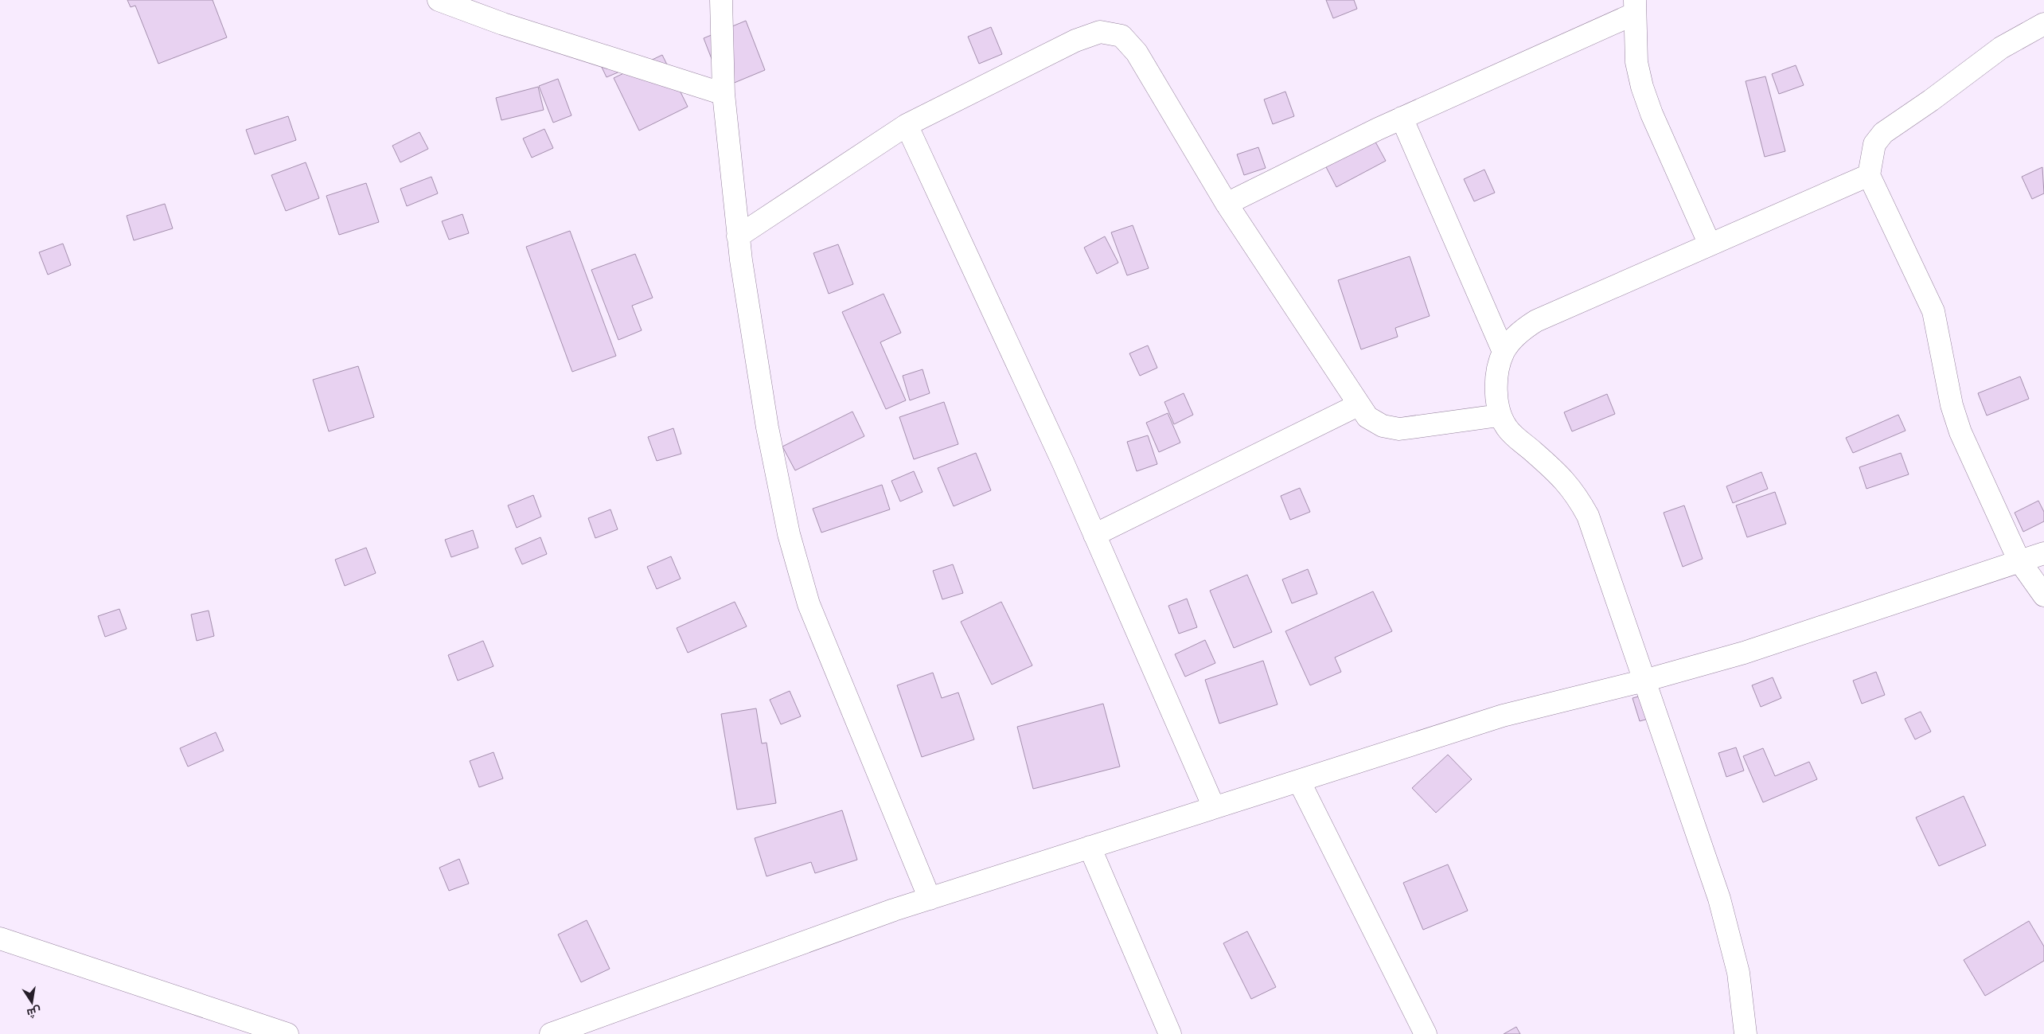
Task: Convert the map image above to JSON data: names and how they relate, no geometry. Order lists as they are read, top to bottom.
{
  "north": "bottom"
}
